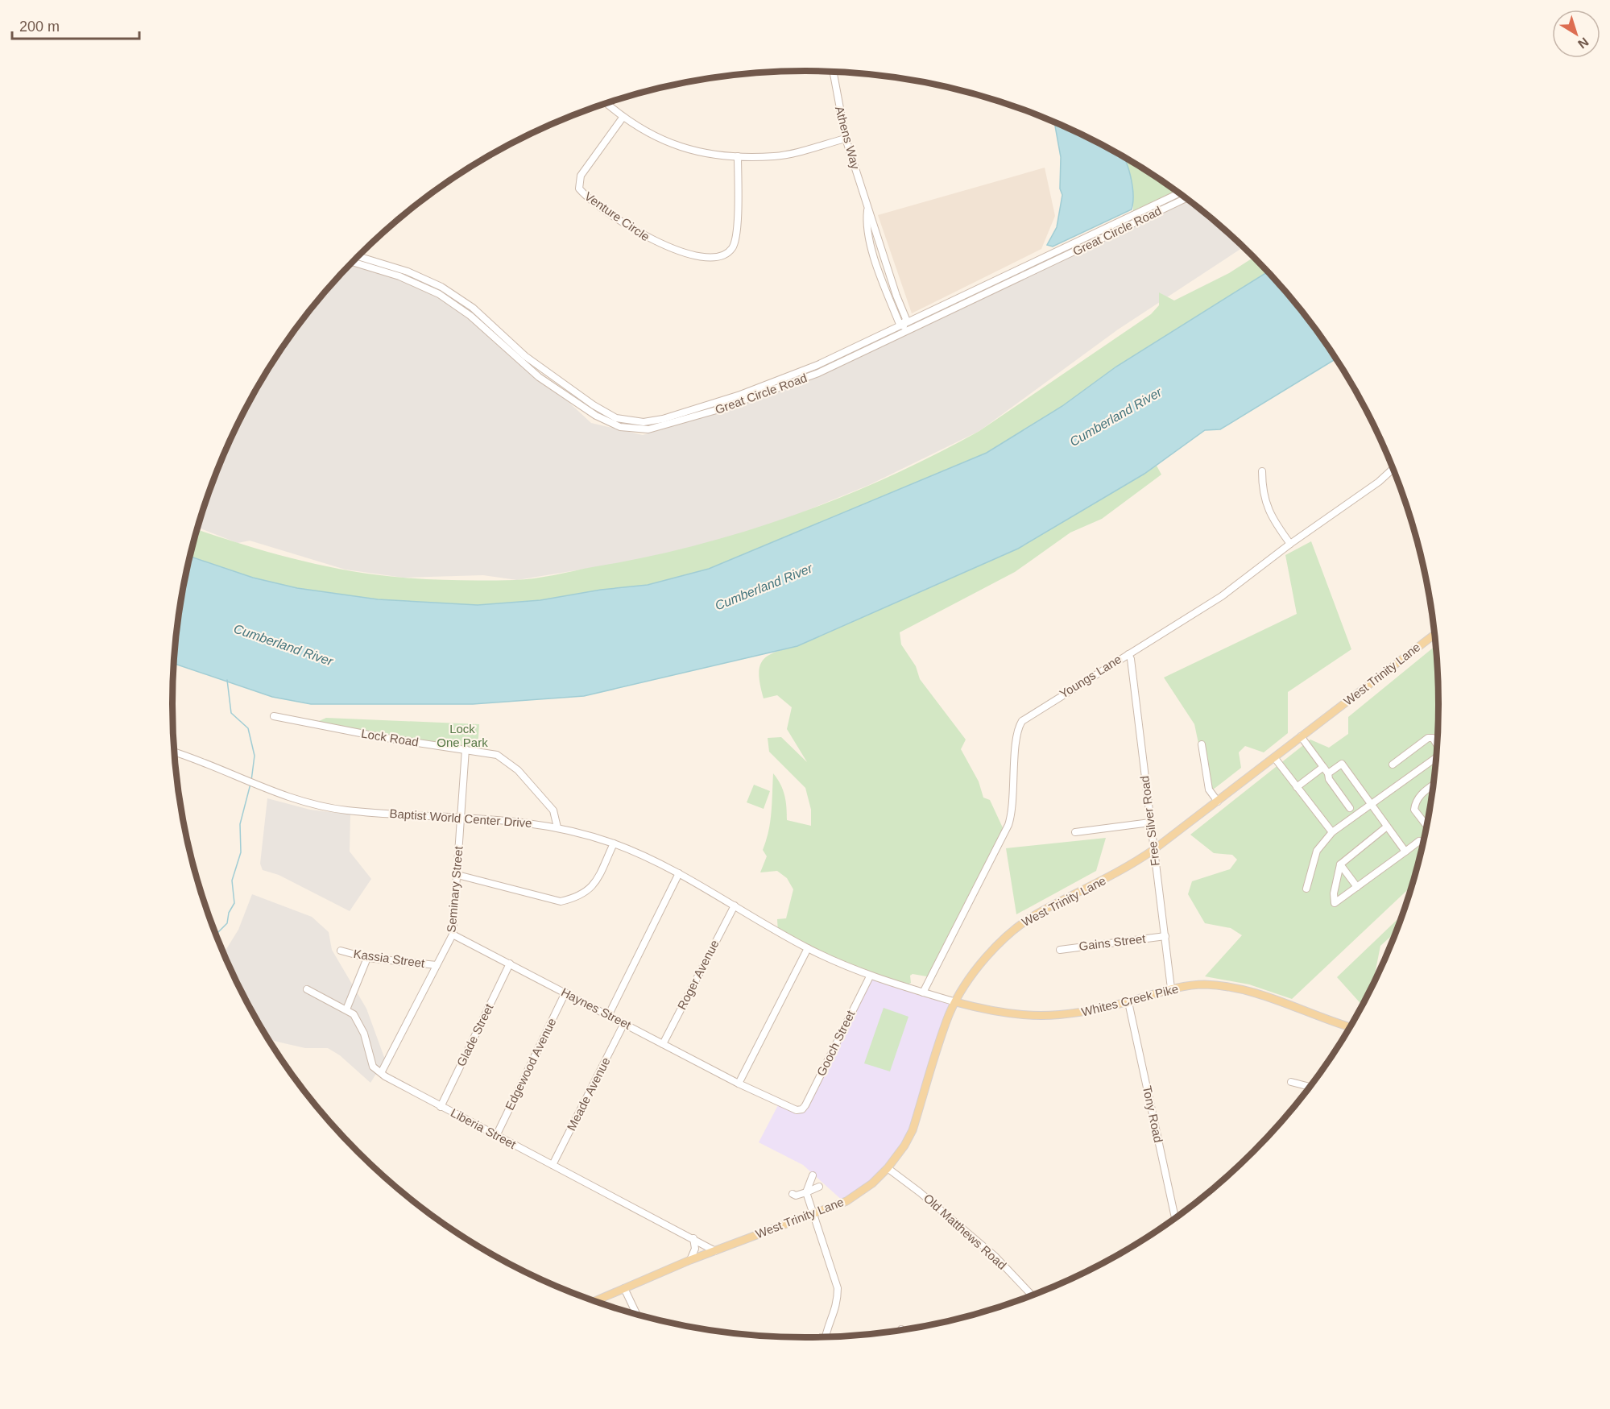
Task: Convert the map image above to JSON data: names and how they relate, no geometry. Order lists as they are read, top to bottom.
{
  "streets": {
    "main road": ["West Trinity Lane", "Whites Creek Pike"],
    "street": [
      "Athens Way",
      "Venture Circle",
      "Great Circle Road",
      "Youngs Lane",
      "Lock Road",
      "Baptist World Center Drive",
      "Free Silver Road",
      "Seminary Street",
      "Gains Street",
      "Kassia Street",
      "Roger Avenue",
      "Haynes Street",
      "Glade Street",
      "Gooch Street",
      "Edgewood Avenue",
      "Meade Avenue",
      "Tony Road",
      "Liberia Street",
      "Old Matthews Road"
    ]
  },
  "crossings": [
    ["Athens Way", "Great Circle Road"],
    ["West Trinity Lane", "Baptist World Center Drive"],
    ["West Trinity Lane", "Free Silver Road"],
    ["West Trinity Lane", "Whites Creek Pike"],
    ["West Trinity Lane", "Liberia Street"],
    ["West Trinity Lane", "Old Matthews Road"],
    ["Youngs Lane", "Baptist World Center Drive"],
    ["Youngs Lane", "Free Silver Road"],
    ["Lock Road", "Baptist World Center Drive"],
    ["Lock Road", "Seminary Street"],
    ["Baptist World Center Drive", "Seminary Street"],
    ["Baptist World Center Drive", "Roger Avenue"],
    ["Baptist World Center Drive", "Whites Creek Pike"],
    ["Baptist World Center Drive", "Gooch Street"],
    ["Free Silver Road", "Gains Street"],
    ["Free Silver Road", "Whites Creek Pike"],
    ["Seminary Street", "Kassia Street"],
    ["Seminary Street", "Haynes Street"],
    ["Seminary Street", "Liberia Street"],
    ["Roger Avenue", "Haynes Street"],
    ["Whites Creek Pike", "Tony Road"],
    ["Haynes Street", "Glade Street"],
    ["Haynes Street", "Gooch Street"],
    ["Haynes Street", "Edgewood Avenue"],
    ["Haynes Street", "Meade Avenue"],
    ["Glade Street", "Liberia Street"],
    ["Edgewood Avenue", "Liberia Street"],
    ["Meade Avenue", "Liberia Street"]
  ],
  "water": ["Cumberland River"],
  "parks": ["Lock One Park"],
  "scale_bar": "200 m",
  "north": "bottom right"
}
